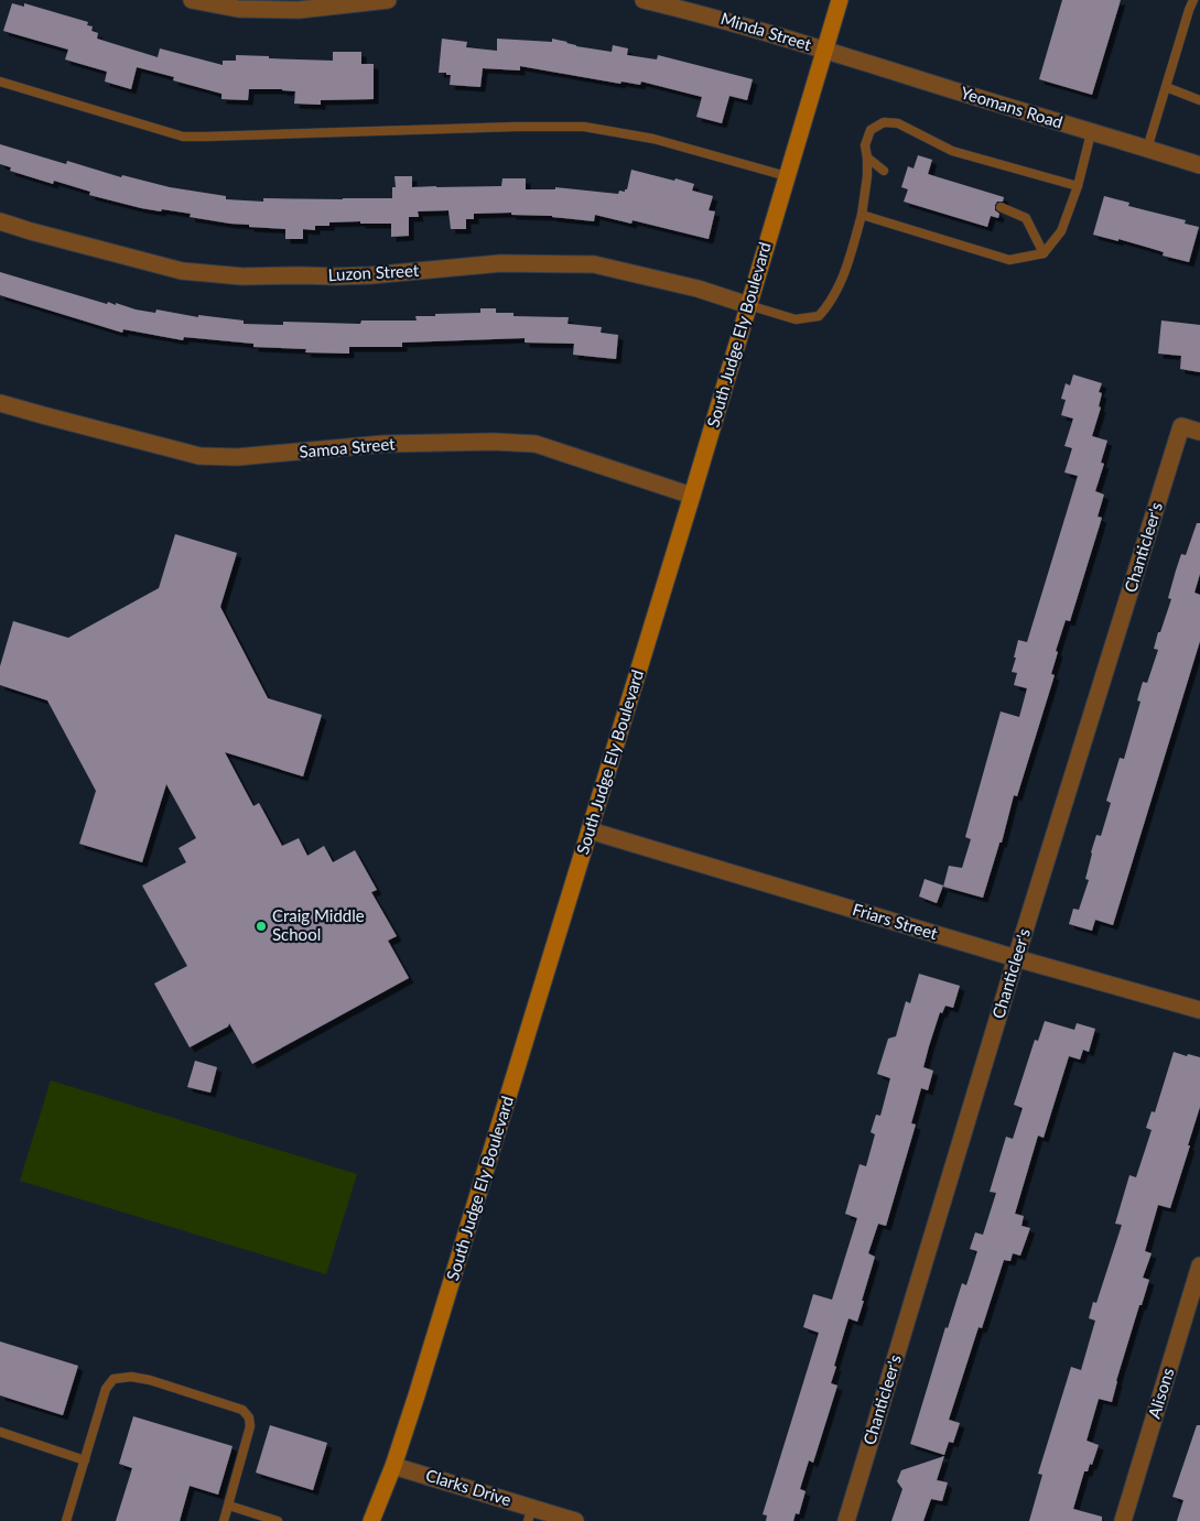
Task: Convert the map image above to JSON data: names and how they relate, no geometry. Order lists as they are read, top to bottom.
{
  "streets": {
    "main road": ["South Judge Ely Boulevard"],
    "street": [
      "Minda Street",
      "Yeomans Road",
      "Luzon Street",
      "Samoa Street",
      "Chanticleer's",
      "Friars Street",
      "Alisons",
      "Clarks Drive"
    ]
  },
  "crossings": [
    ["Minda Street", "Yeomans Road"],
    ["Minda Street", "South Judge Ely Boulevard"],
    ["Yeomans Road", "South Judge Ely Boulevard"],
    ["Luzon Street", "South Judge Ely Boulevard"],
    ["South Judge Ely Boulevard", "Samoa Street"],
    ["South Judge Ely Boulevard", "Friars Street"],
    ["South Judge Ely Boulevard", "Clarks Drive"],
    ["Chanticleer's", "Friars Street"]
  ],
  "places": ["Craig Middle School"]
}
